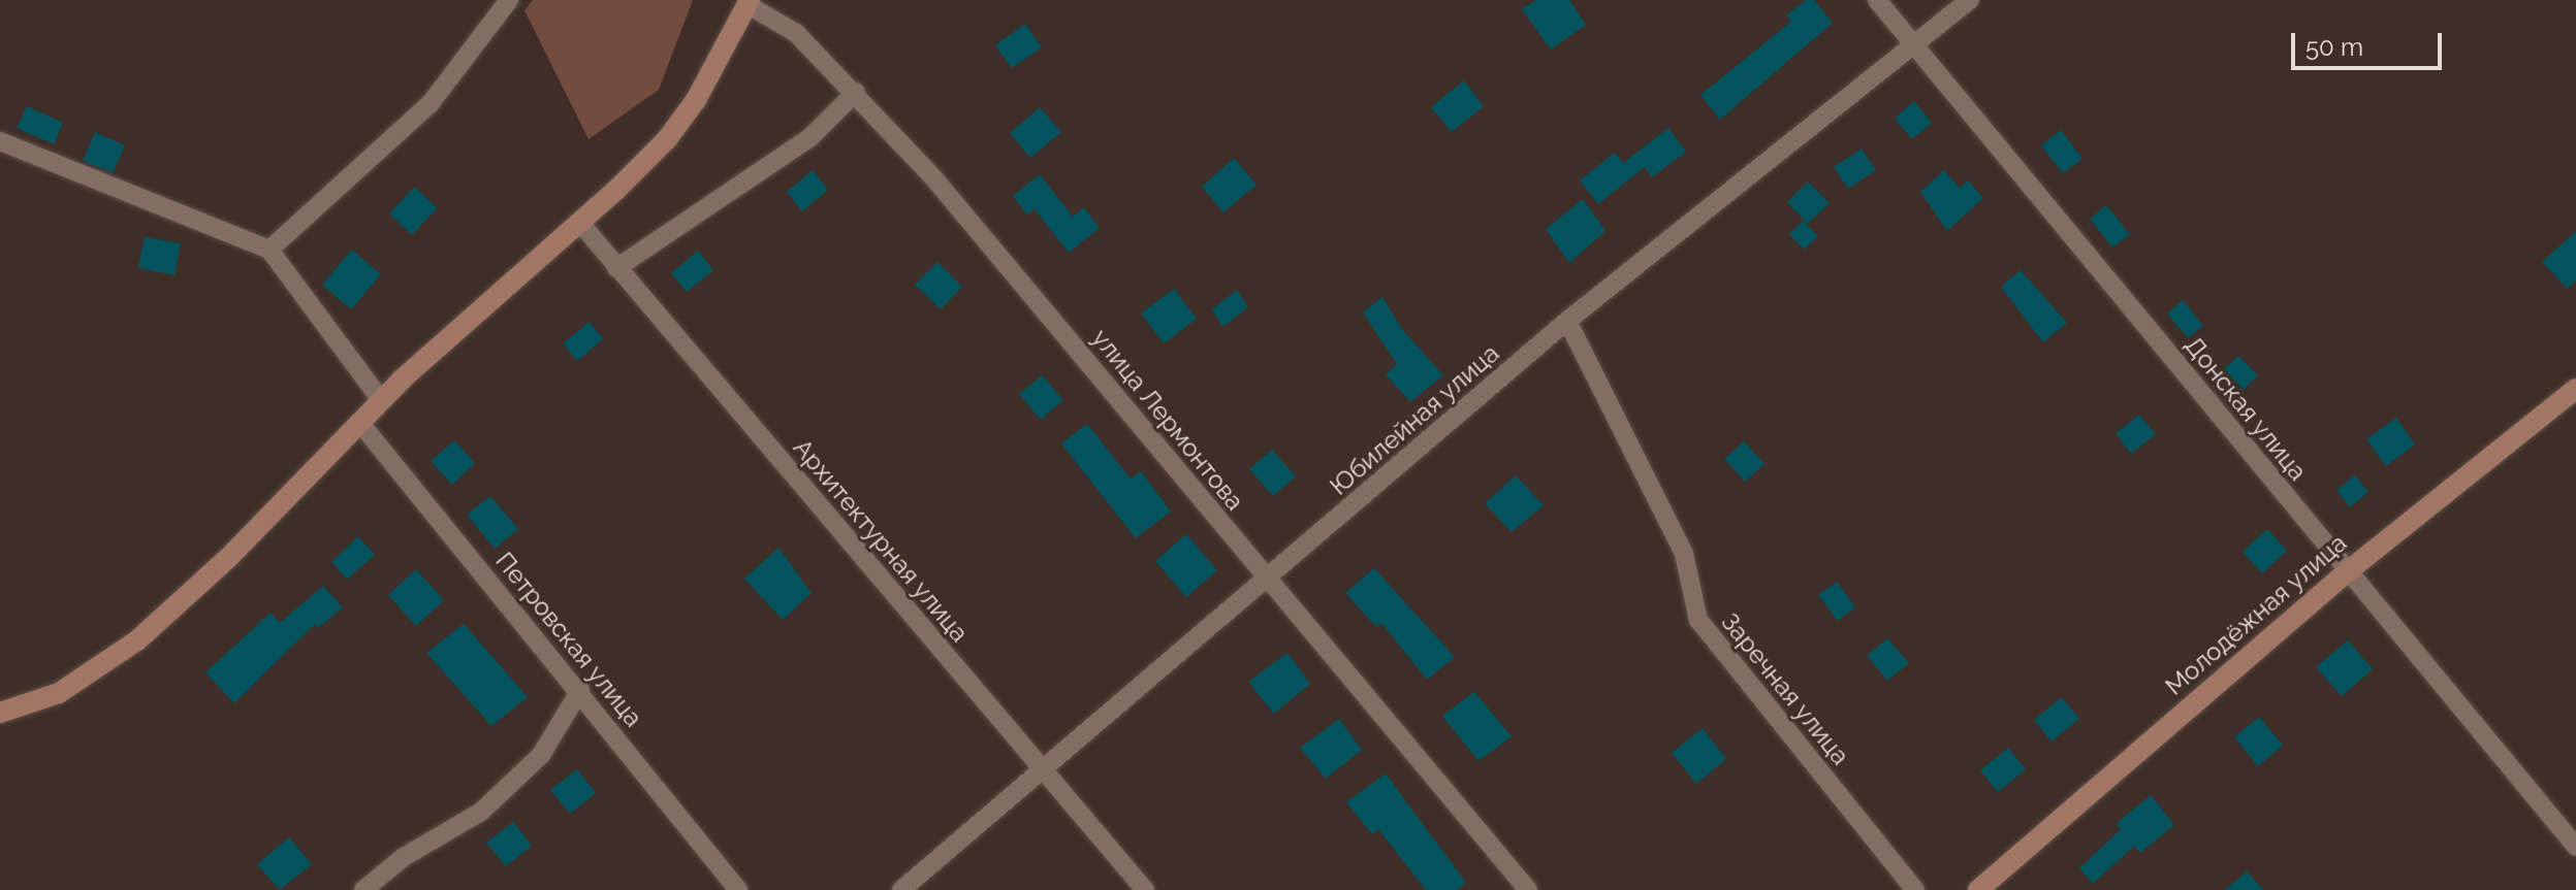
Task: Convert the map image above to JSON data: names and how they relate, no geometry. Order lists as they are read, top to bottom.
{
  "streets": {
    "street": [
      "Донская улица",
      "улица Лермонтова",
      "Юбилейная улица",
      "Архитектурная улица",
      "Молодёжная улица",
      "Петровская улица",
      "Заречная улица"
    ]
  },
  "crossings": [
    ["Донская улица", "Юбилейная улица"],
    ["Донская улица", "Молодёжная улица"],
    ["улица Лермонтова", "Юбилейная улица"],
    ["Юбилейная улица", "Архитектурная улица"],
    ["Юбилейная улица", "Заречная улица"]
  ],
  "scale_bar": "50 m"
}
